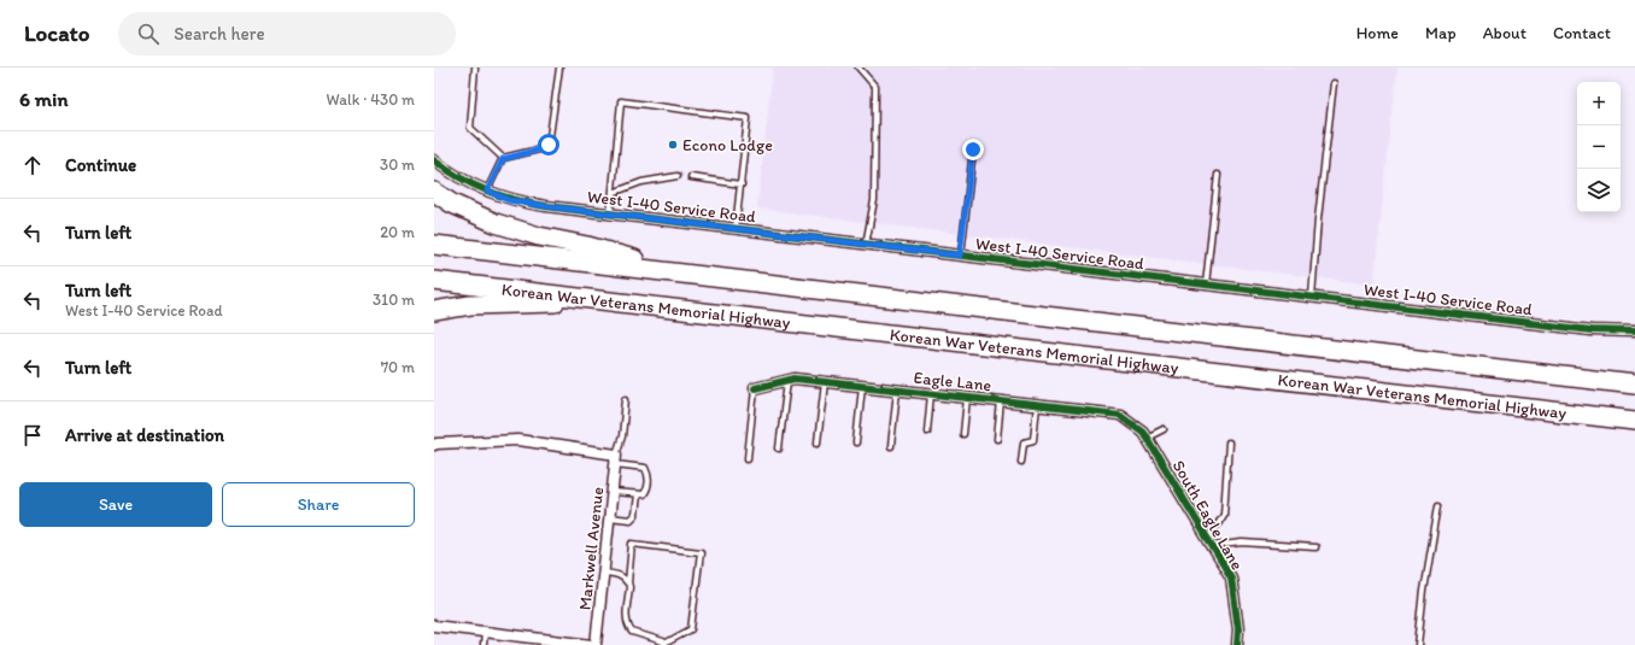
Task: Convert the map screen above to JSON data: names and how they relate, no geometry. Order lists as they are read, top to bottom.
{
  "streets": {
    "highway": ["Korean War Veterans Memorial Highway"],
    "street": [
      "West I-40 Service Road",
      "Eagle Lane",
      "South Eagle Lane",
      "Markwell Avenue"
    ]
  },
  "crossings": [
    ["Eagle Lane", "South Eagle Lane"]
  ],
  "places": ["Econo Lodge"],
  "page": {
    "header": "Locato",
    "search": "Search here",
    "nav": [
      "Home",
      "Map",
      "About",
      "Contact"
    ],
    "heading": ["6 min", "Walk · 430 m"],
    "map_buttons": ["+", "−"],
    "list": [
      ["Continue", "30 m"],
      ["Turn left", "20 m"],
      ["Turn left", "West I-40 Service Road", "310 m"],
      ["Turn left", "70 m"],
      "Arrive at destination"
    ],
    "buttons": ["Save", "Share"]
  }
}
